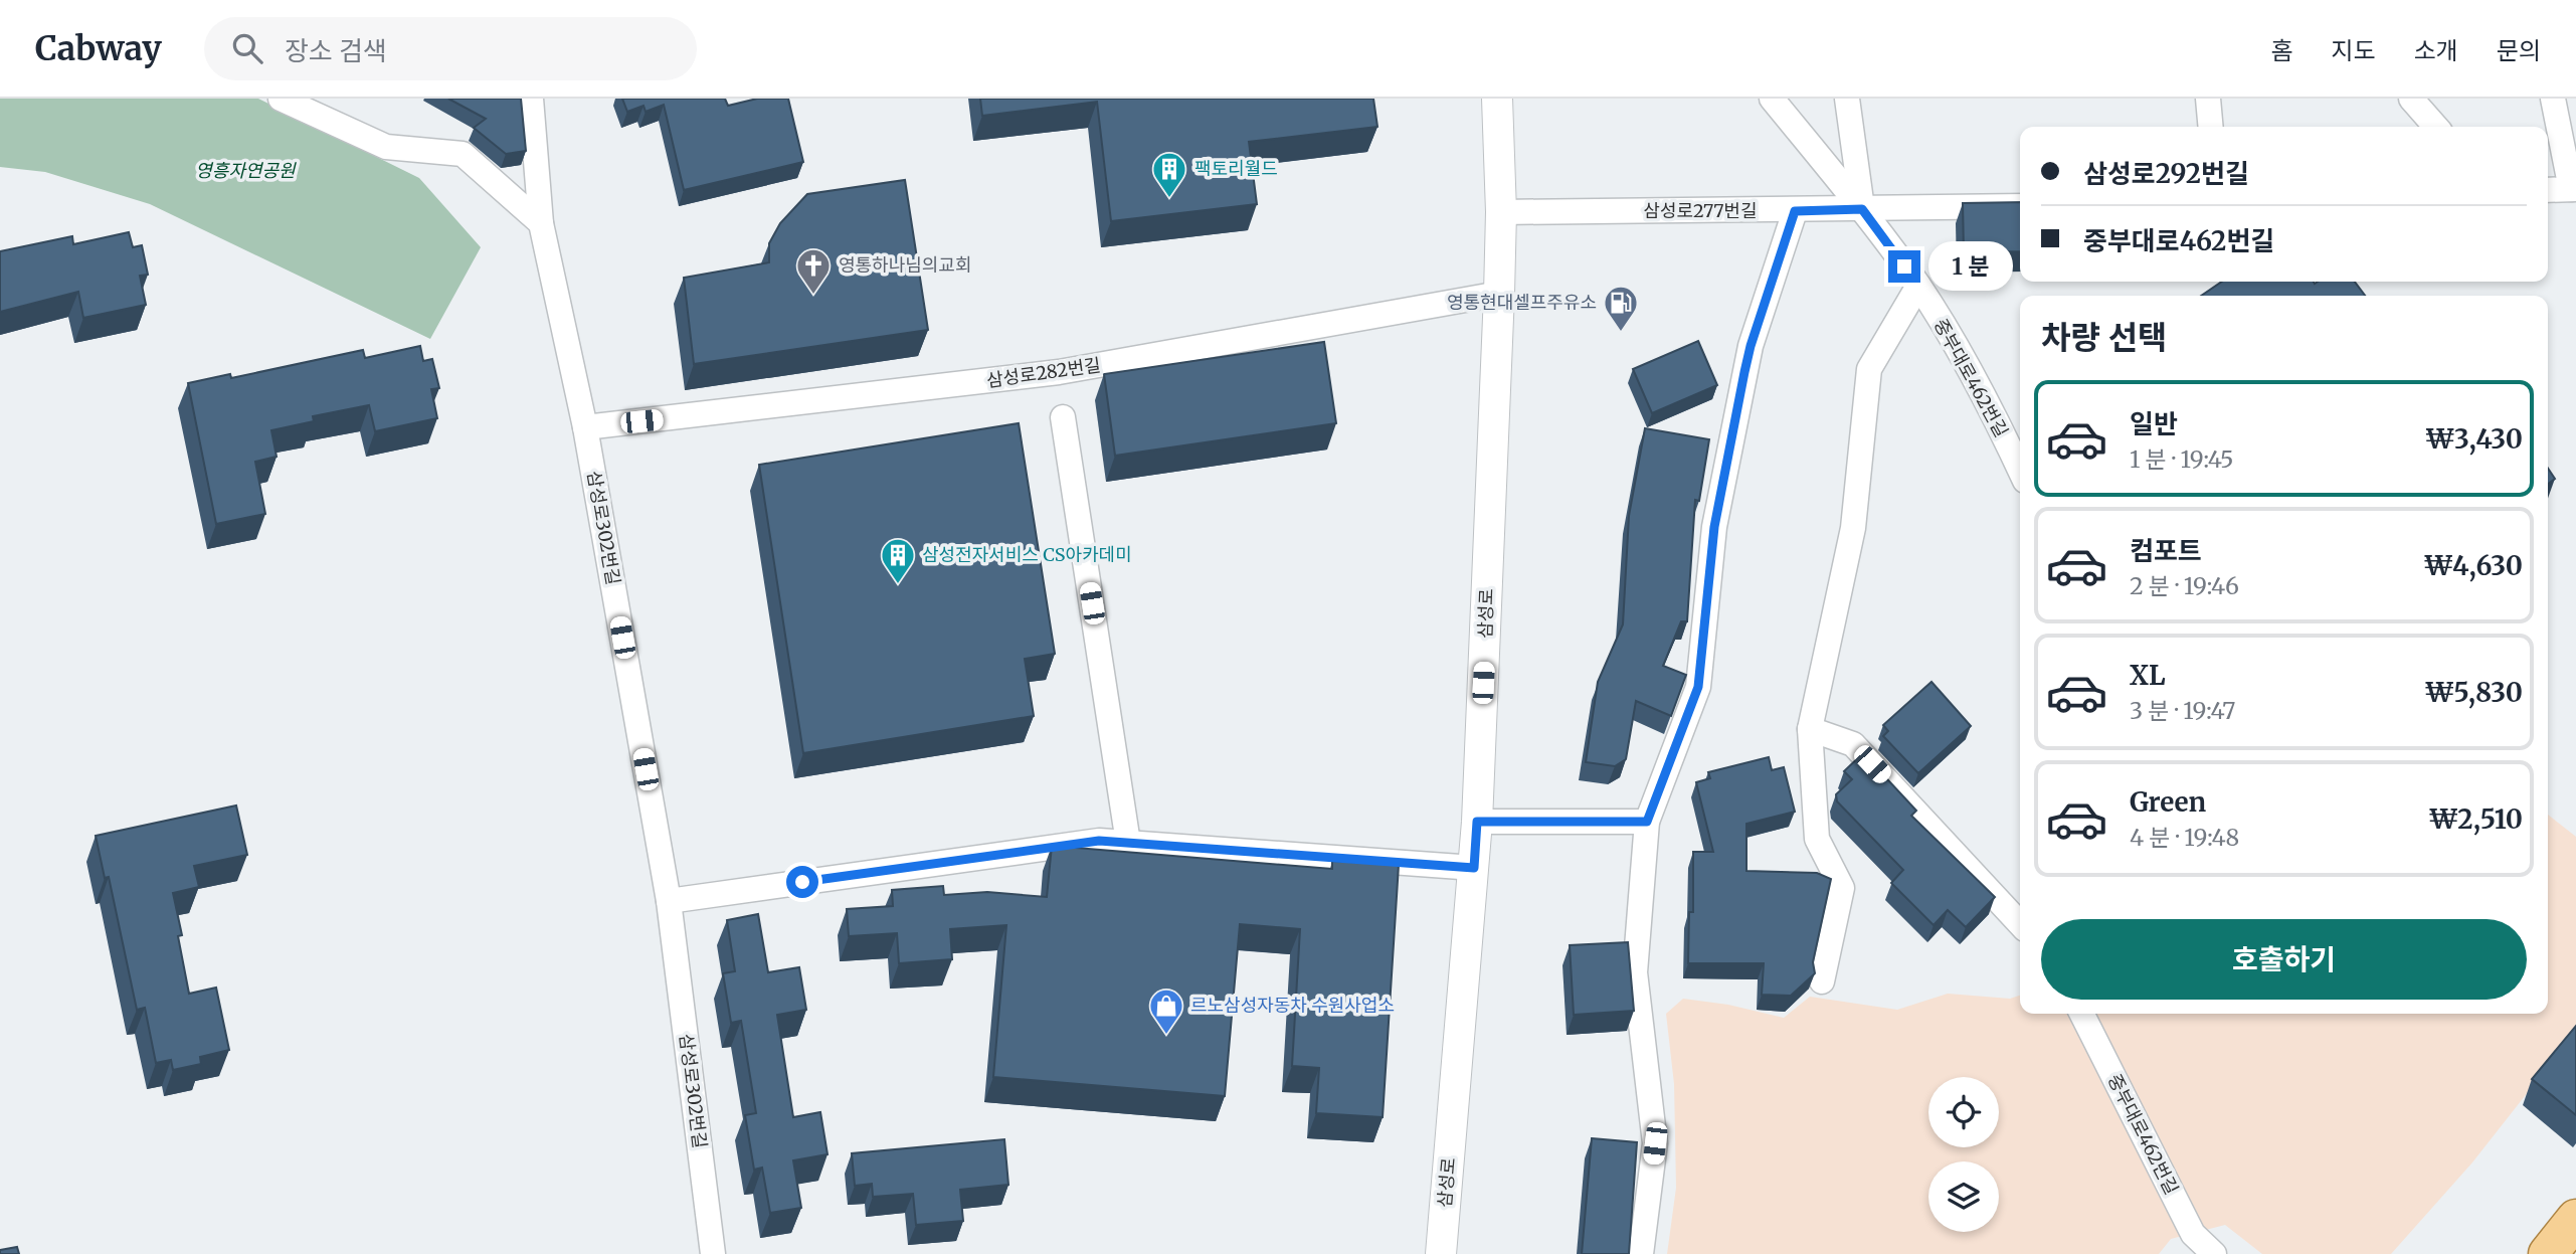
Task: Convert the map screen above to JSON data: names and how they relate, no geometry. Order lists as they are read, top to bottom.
{
  "streets": {
    "street": [
      "삼성로277번길",
      "삼성로282번길",
      "중부대로462번길",
      "삼성로302번길",
      "삼성로"
    ]
  },
  "crossings": [
    ["삼성로277번길", "중부대로462번길"],
    ["삼성로277번길", "삼성로"],
    ["삼성로282번길", "삼성로302번길"],
    ["삼성로282번길", "삼성로"]
  ],
  "parks": ["영흥자연공원"],
  "places": {
    "building": ["팩토리월드", "삼성전자서비스 CS아카데미"],
    "church": ["영통하나님의교회"],
    "fuel station": ["영통현대셀프주유소"],
    "shop": ["르노삼성자동차 수원사업소"]
  },
  "page": {
    "header": "Cabway",
    "search": "장소 검색",
    "nav": [
      "홈",
      "지도",
      "소개",
      "문의"
    ],
    "banner": ["삼성로292번길", "중부대로462번길"],
    "bubble": "1 분",
    "heading": "차량 선택",
    "list": [
      {
        "name": "일반",
        "note": "1 분 · 19:45",
        "value": "₩3,430"
      },
      {
        "name": "컴포트",
        "note": "2 분 · 19:46",
        "value": "₩4,630"
      },
      {
        "name": "XL",
        "note": "3 분 · 19:47",
        "value": "₩5,830"
      },
      {
        "name": "Green",
        "note": "4 분 · 19:48",
        "value": "₩2,510"
      }
    ],
    "buttons": "호출하기"
  }
}
